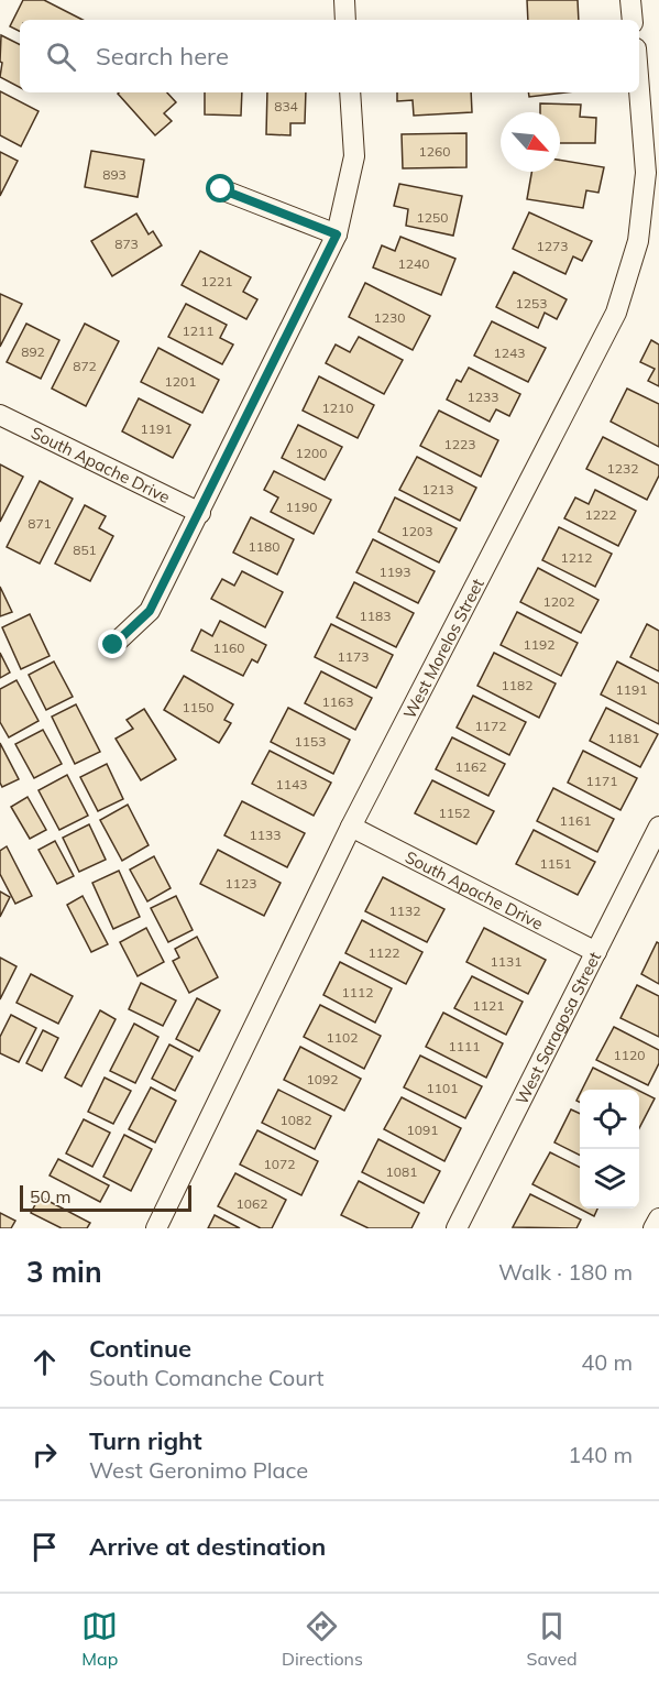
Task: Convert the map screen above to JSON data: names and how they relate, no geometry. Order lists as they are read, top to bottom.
{
  "streets": {
    "street": ["South Apache Drive", "West Morelos Street", "West Saragosa Street"]
  },
  "crossings": [
    ["South Apache Drive", "West Morelos Street"],
    ["South Apache Drive", "West Saragosa Street"]
  ],
  "house_numbers": [
    "834",
    "1260",
    "893",
    "1250",
    "873",
    "1273",
    "1240",
    "1221",
    "1253",
    "1230",
    "1211",
    "892",
    "1243",
    "872",
    "1201",
    "1233",
    "1210",
    "1191",
    "1223",
    "1200",
    "1232",
    "1213",
    "1190",
    "1222",
    "871",
    "1203",
    "1180",
    "851",
    "1212",
    "1193",
    "1202",
    "1183",
    "1192",
    "1160",
    "1173",
    "1182",
    "1191",
    "1163",
    "1150",
    "1172",
    "1181",
    "1153",
    "1162",
    "1171",
    "1143",
    "1152",
    "1161",
    "1133",
    "1151",
    "1123",
    "1132",
    "1122",
    "1131",
    "1112",
    "1121",
    "1102",
    "1111",
    "1120",
    "1092",
    "1101",
    "1082",
    "1091",
    "1072",
    "1081",
    "1062"
  ],
  "scale_bar": "50 m",
  "north": "bottom right",
  "page": {
    "search": "Search here",
    "scale": "50 m",
    "heading": ["3 min", "Walk · 180 m"],
    "list": [
      ["Continue", "South Comanche Court", "40 m"],
      ["Turn right", "West Geronimo Place", "140 m"],
      "Arrive at destination"
    ],
    "nav": ["Map", "Directions", "Saved"]
  }
}
